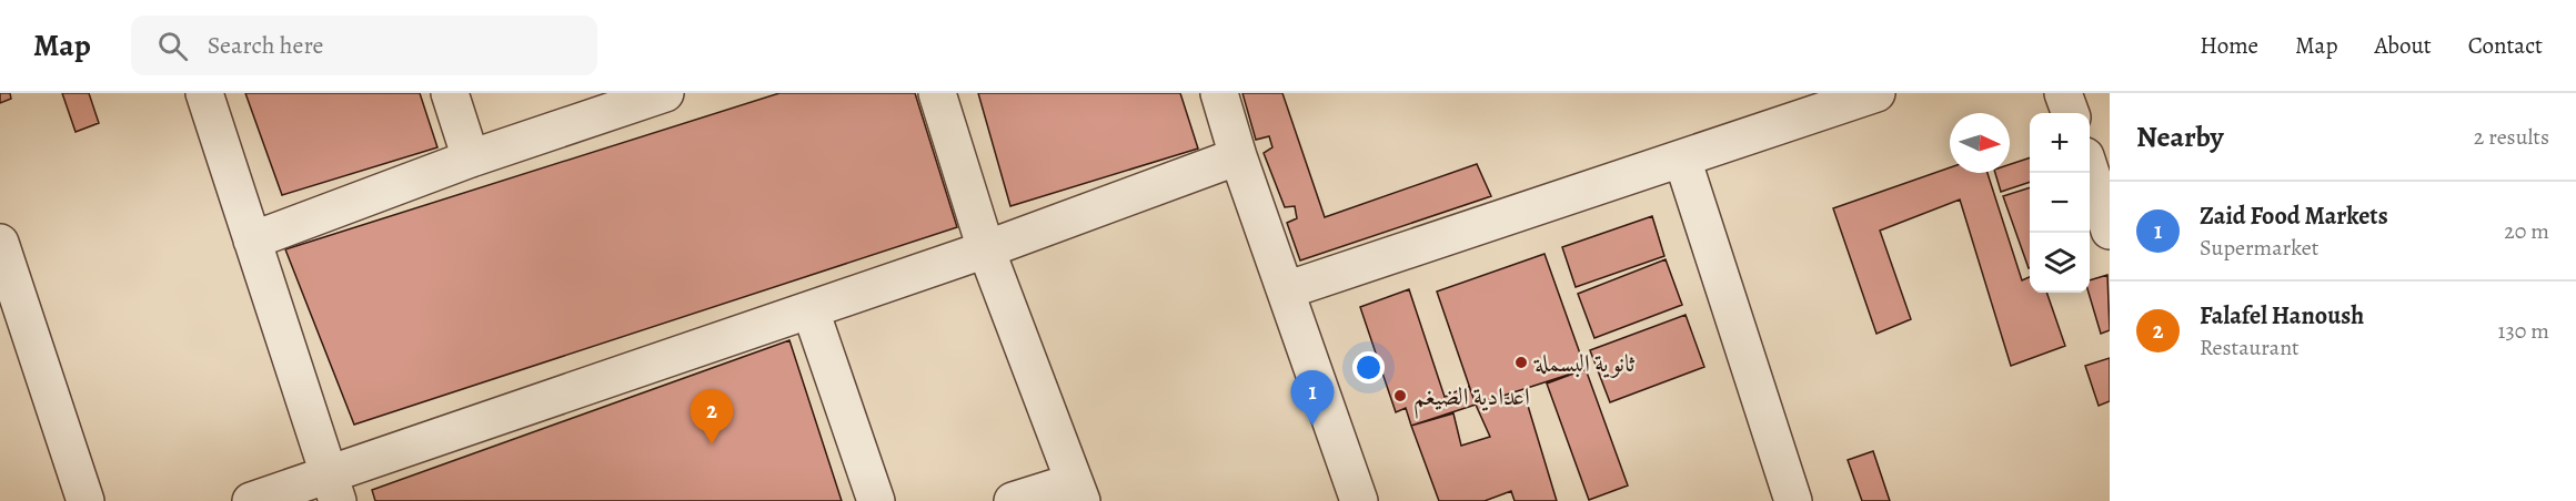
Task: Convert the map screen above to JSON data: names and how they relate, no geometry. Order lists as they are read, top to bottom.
{
  "places": ["ثانوية البسملة", "اعدادية الضيغم"],
  "north": "right",
  "page": {
    "header": "Map",
    "search": "Search here",
    "nav": [
      "Home",
      "Map",
      "About",
      "Contact"
    ],
    "heading": ["Nearby", "2 results"],
    "map_buttons": ["+", "−"],
    "list": [
      {
        "mark": "1",
        "name": "Zaid Food Markets",
        "note": "Supermarket",
        "value": "20 m"
      },
      {
        "mark": "2",
        "name": "Falafel Hanoush",
        "note": "Restaurant",
        "value": "130 m"
      }
    ],
    "pins": ["1", "2"]
  }
}
